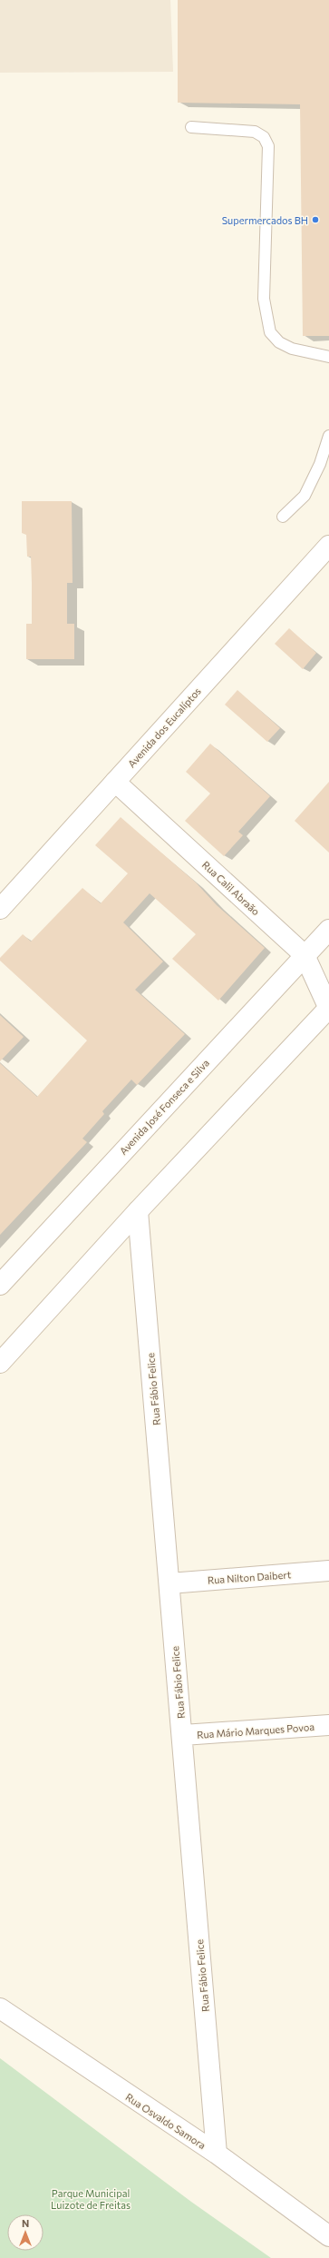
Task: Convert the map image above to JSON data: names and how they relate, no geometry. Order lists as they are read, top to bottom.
{
  "streets": {
    "street": [
      "Avenida dos Eucalíptos",
      "Rua Calil Abraão",
      "Avenida José Fonseca e Silva",
      "Rua Fábio Felice",
      "Rua Nilton Daibert",
      "Rua Mário Marques Povoa",
      "Rua Osvaldo Samora"
    ]
  },
  "crossings": [
    ["Avenida dos Eucalíptos", "Rua Calil Abraão"],
    ["Rua Calil Abraão", "Avenida José Fonseca e Silva"],
    ["Rua Fábio Felice", "Rua Nilton Daibert"],
    ["Rua Fábio Felice", "Rua Mário Marques Povoa"],
    ["Rua Fábio Felice", "Rua Osvaldo Samora"]
  ],
  "parks": ["Parque Municipal Luizote de Freitas"],
  "places": ["Supermercados BH"],
  "north": "top"
}
